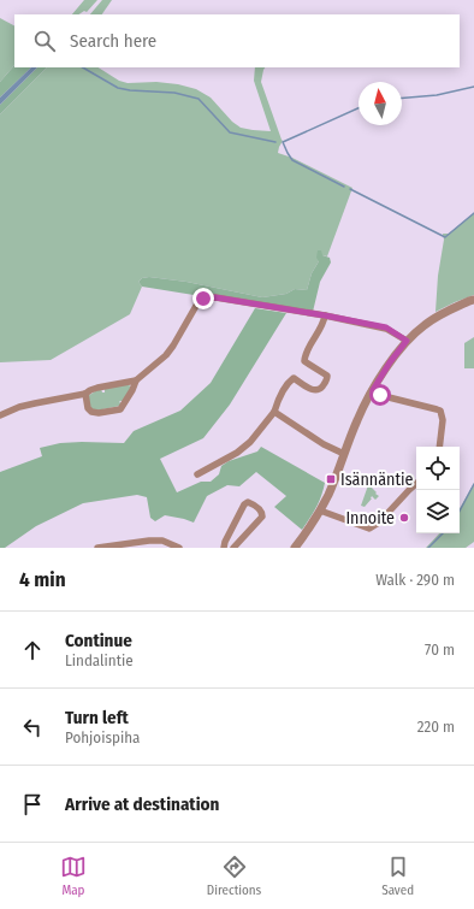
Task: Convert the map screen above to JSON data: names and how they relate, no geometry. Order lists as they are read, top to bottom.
{
  "places": {
    "transit": ["Isännäntie"],
    "other": ["Innoite"]
  },
  "north": "top",
  "page": {
    "search": "Search here",
    "heading": ["4 min", "Walk · 290 m"],
    "list": [
      ["Continue", "Lindalintie", "70 m"],
      ["Turn left", "Pohjoispiha", "220 m"],
      "Arrive at destination"
    ],
    "nav": ["Map", "Directions", "Saved"]
  }
}
